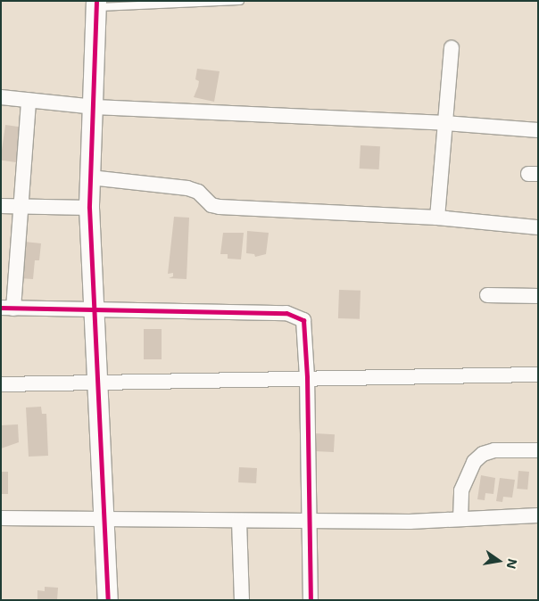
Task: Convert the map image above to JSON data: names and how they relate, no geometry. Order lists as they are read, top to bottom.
{
  "north": "right"
}
